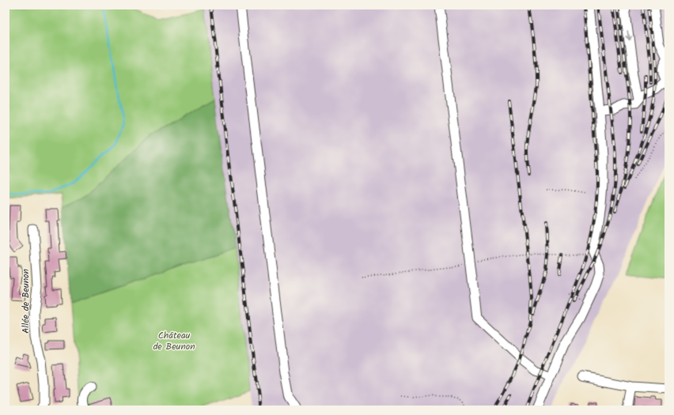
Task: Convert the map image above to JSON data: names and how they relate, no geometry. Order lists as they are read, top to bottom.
{
  "streets": {
    "street": ["Allée de Beunon"]
  },
  "parks": ["Château de Beunon"]
}
